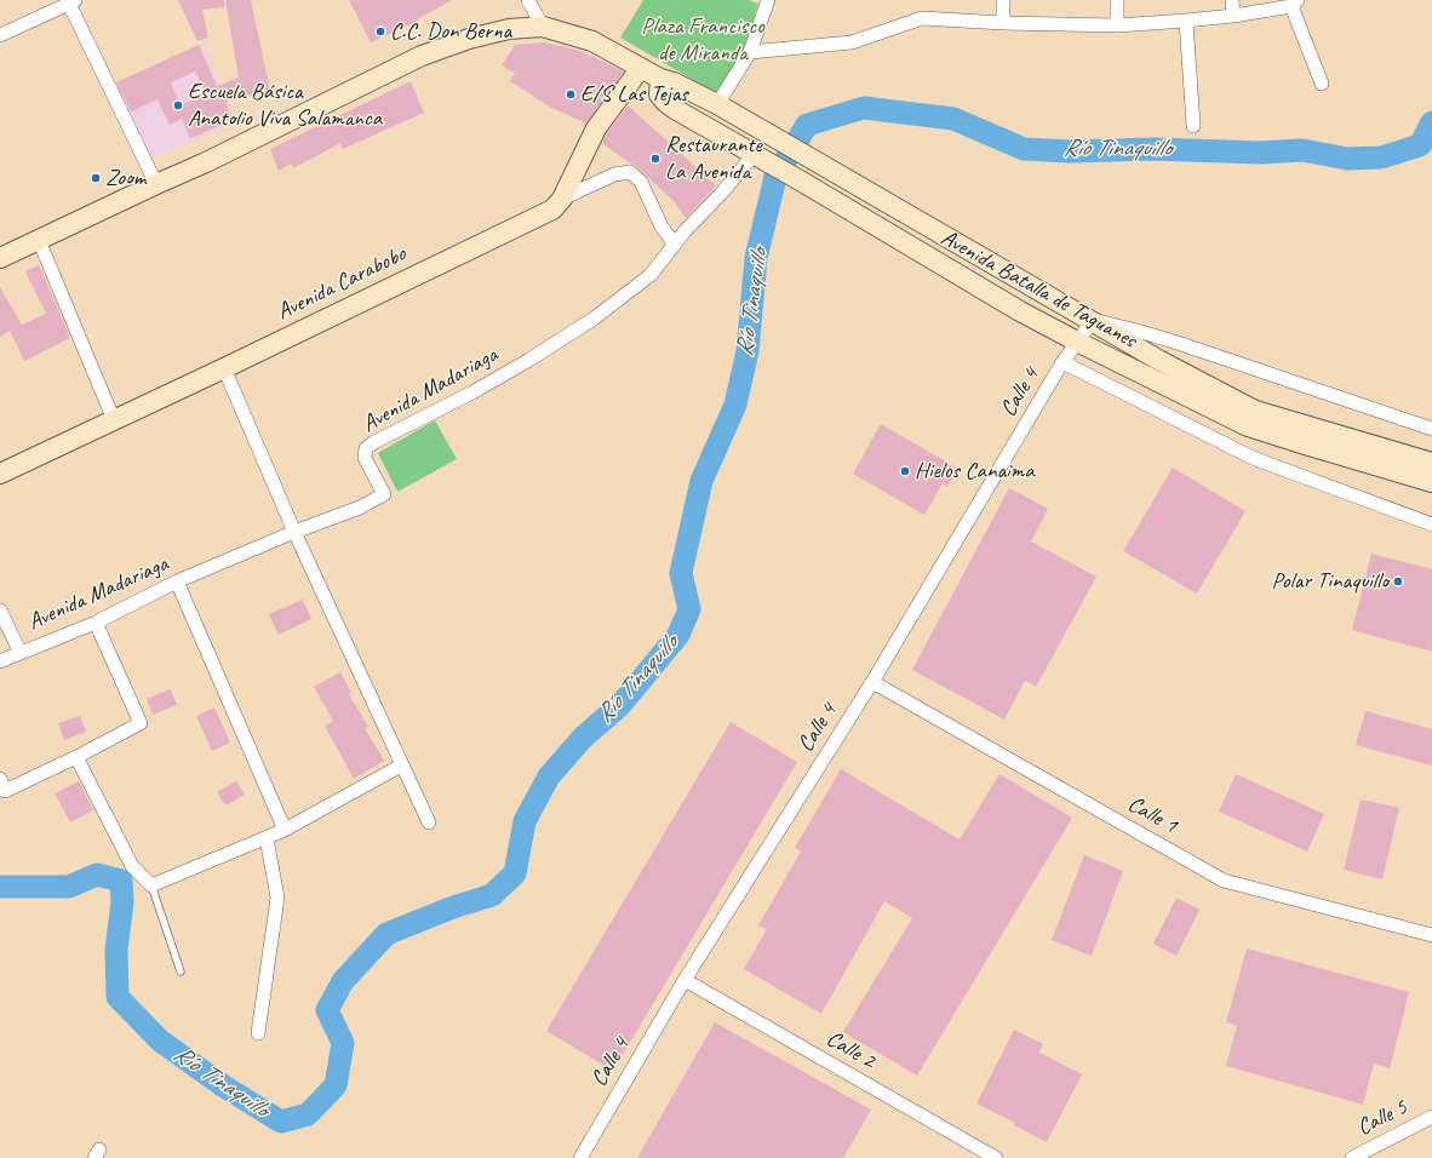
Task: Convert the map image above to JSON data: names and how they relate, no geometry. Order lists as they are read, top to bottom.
{
  "streets": {
    "street": [
      "Avenida Carabobo",
      "Avenida Batalla de Taguanes",
      "Avenida Madariaga",
      "Calle 4",
      "Calle 1",
      "Calle 2",
      "Calle 5"
    ]
  },
  "crossings": [
    ["Avenida Carabobo", "Avenida Batalla de Taguanes"],
    ["Avenida Batalla de Taguanes", "Avenida Madariaga"],
    ["Avenida Batalla de Taguanes", "Calle 4"],
    ["Calle 4", "Calle 1"],
    ["Calle 4", "Calle 2"]
  ],
  "water": ["Río Tinaquillo"],
  "parks": ["Plaza Francisco de Miranda"],
  "places": [
    "C.C. Don Berna",
    "E/S Las Tejas",
    "Escuela Básica Anatolio Viva Salamanca",
    "Restaurante La Avenida",
    "Zoom",
    "Hielos Canaima",
    "Polar Tinaquillo"
  ]
}
